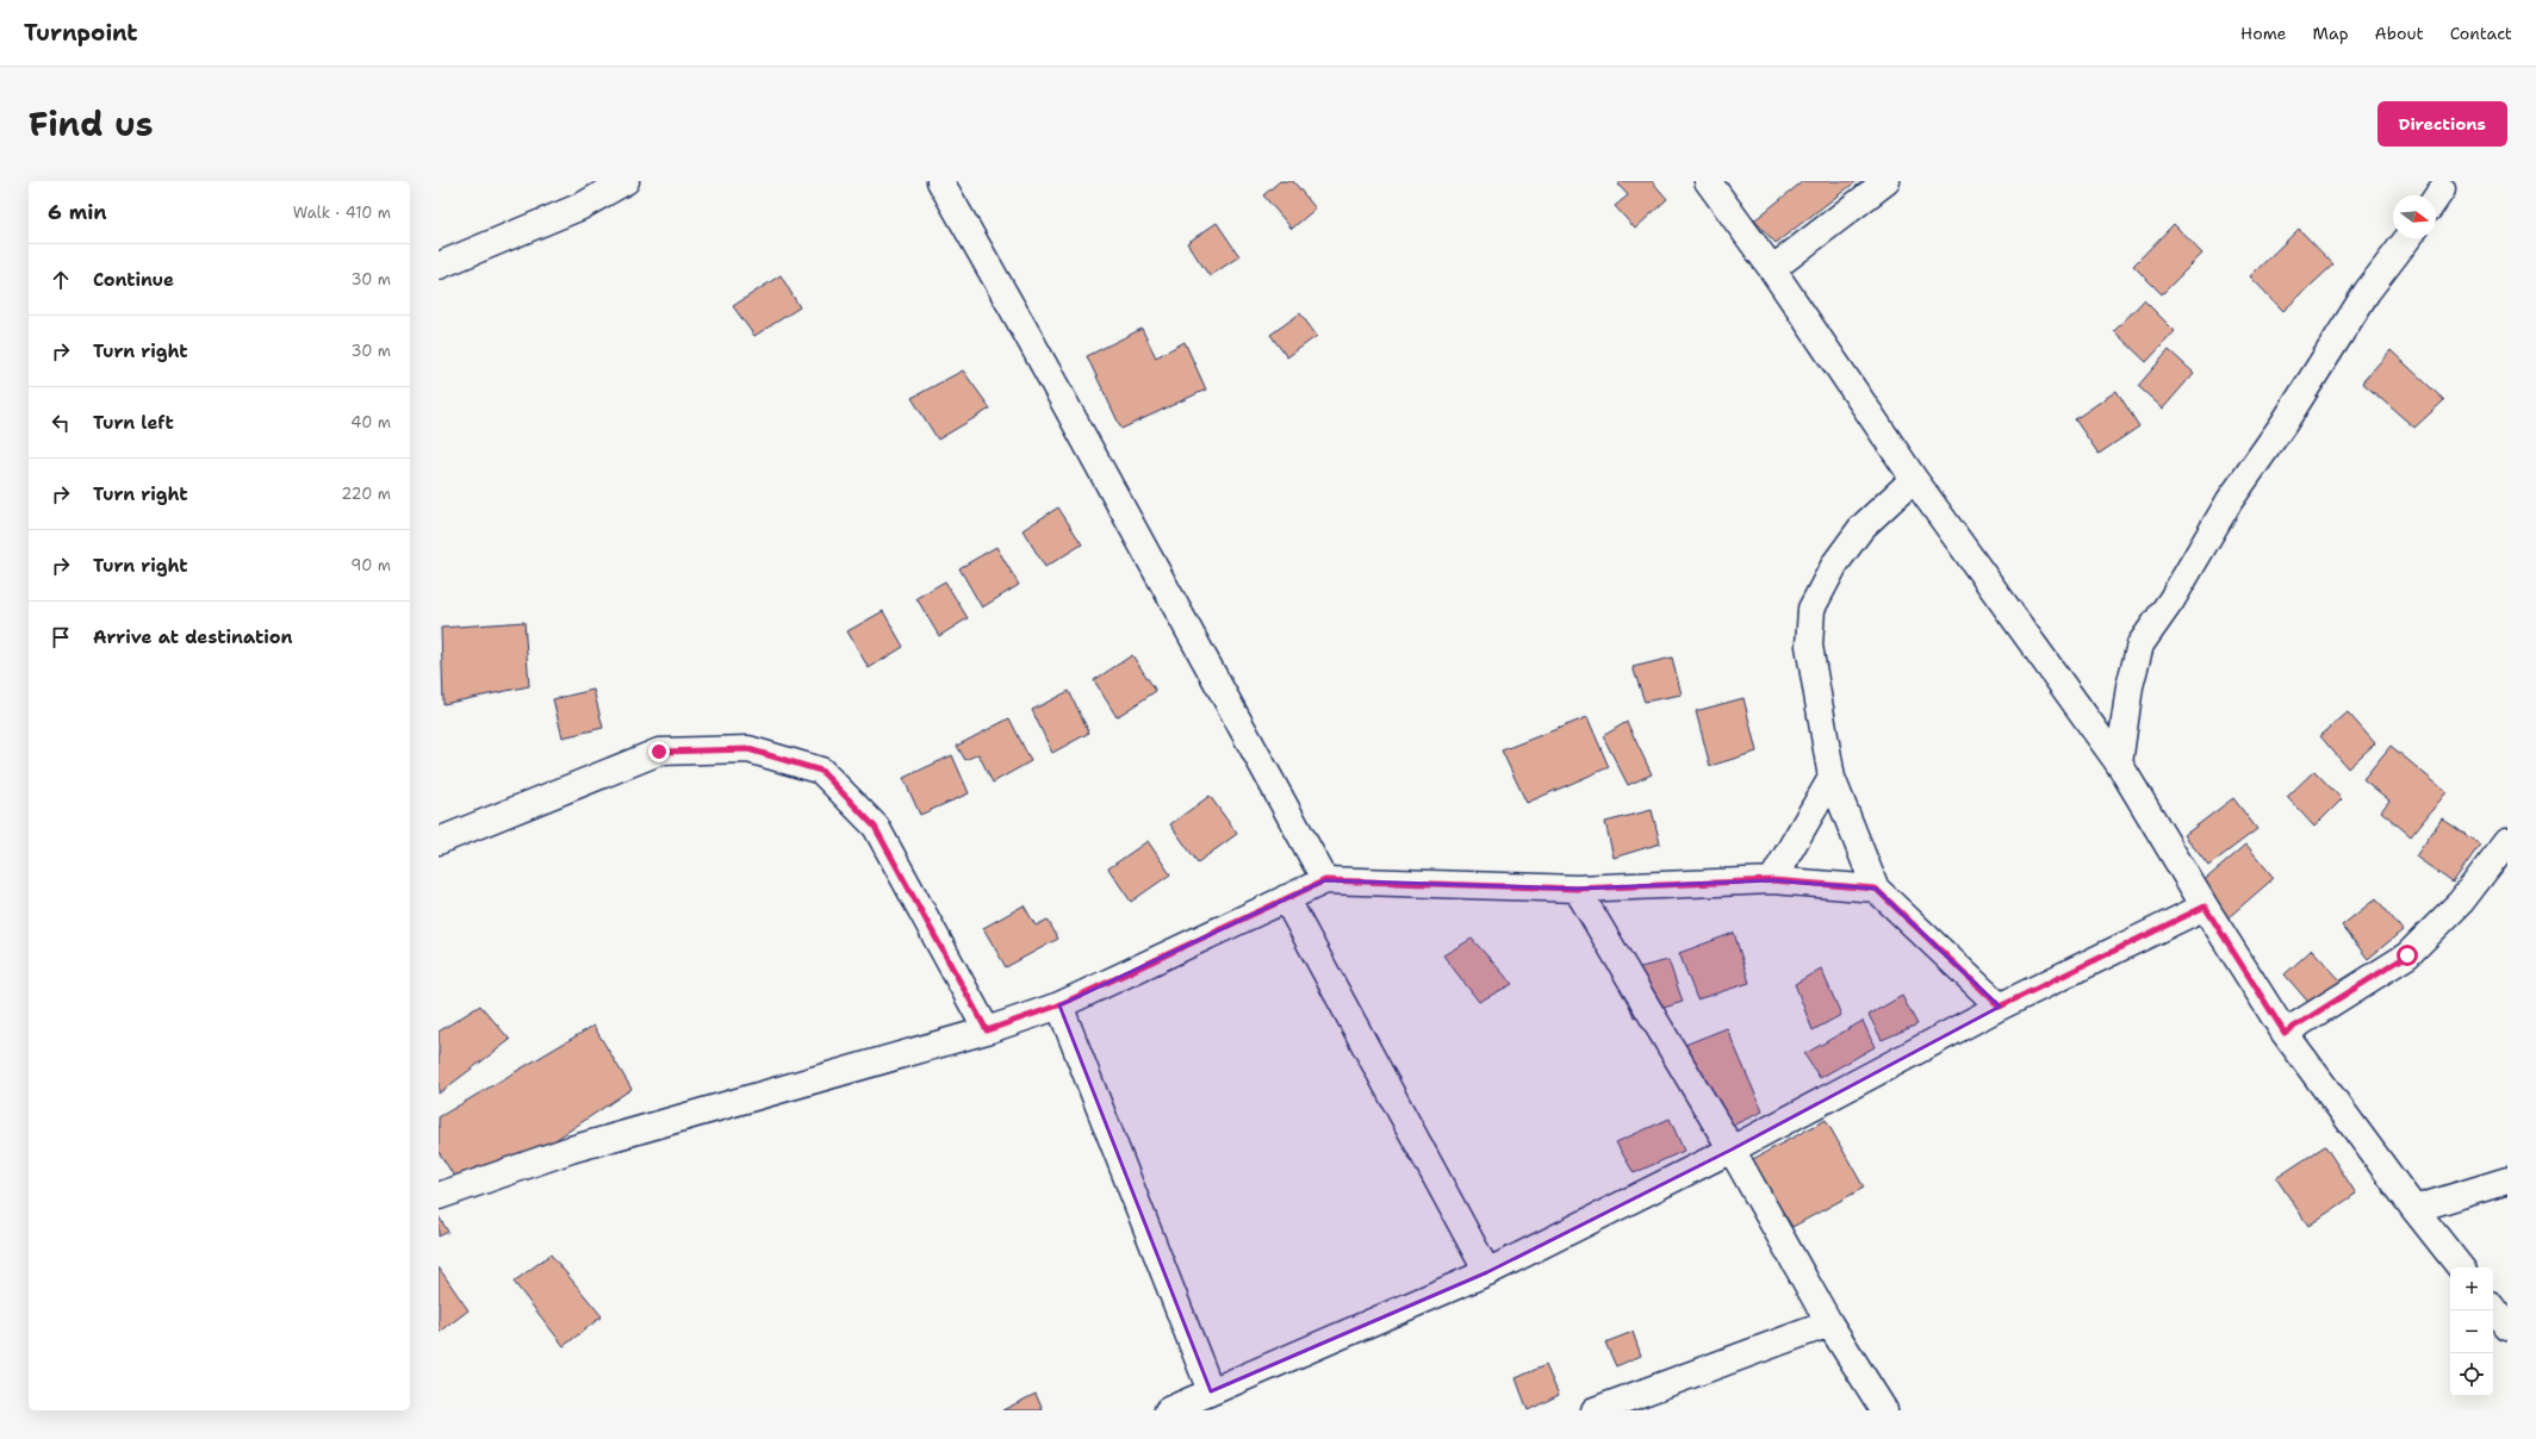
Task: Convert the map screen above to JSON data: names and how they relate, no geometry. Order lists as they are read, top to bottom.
{
  "north": "right",
  "page": {
    "header": "Turnpoint",
    "nav": [
      "Home",
      "Map",
      "About",
      "Contact"
    ],
    "title": "Find us",
    "buttons": "Directions",
    "heading": ["6 min", "Walk · 410 m"],
    "list": [
      ["Continue", "30 m"],
      ["Turn right", "30 m"],
      ["Turn left", "40 m"],
      ["Turn right", "220 m"],
      ["Turn right", "90 m"],
      "Arrive at destination"
    ],
    "map_buttons": ["+", "−"]
  }
}
